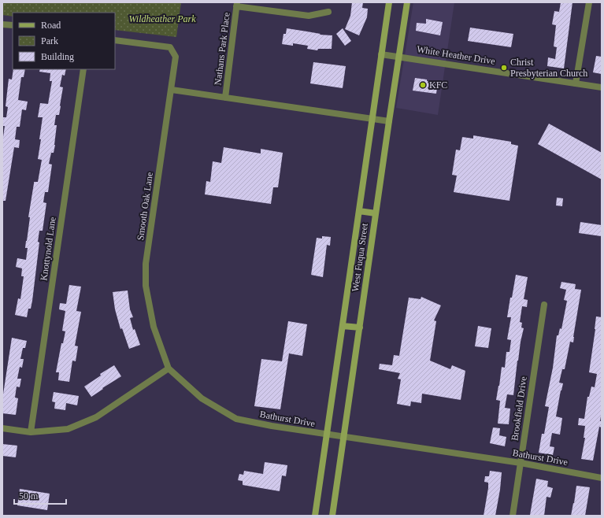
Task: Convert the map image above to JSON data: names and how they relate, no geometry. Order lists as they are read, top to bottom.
{
  "streets": {
    "main road": ["West Fuqua Street"],
    "street": [
      "Nathans Park Place",
      "White Heather Drive",
      "Smooth Oak Lane",
      "Knottynold Lane",
      "Brookfield Drive",
      "Bathurst Drive"
    ]
  },
  "crossings": [
    ["White Heather Drive", "West Fuqua Street"],
    ["Smooth Oak Lane", "Bathurst Drive"],
    ["West Fuqua Street", "Bathurst Drive"],
    ["Brookfield Drive", "Bathurst Drive"]
  ],
  "parks": ["Wildheather Park"],
  "places": ["Christ Presbyterian Church", "KFC"],
  "legend": ["Road", "Park", "Building"],
  "scale_bar": "50 m"
}
